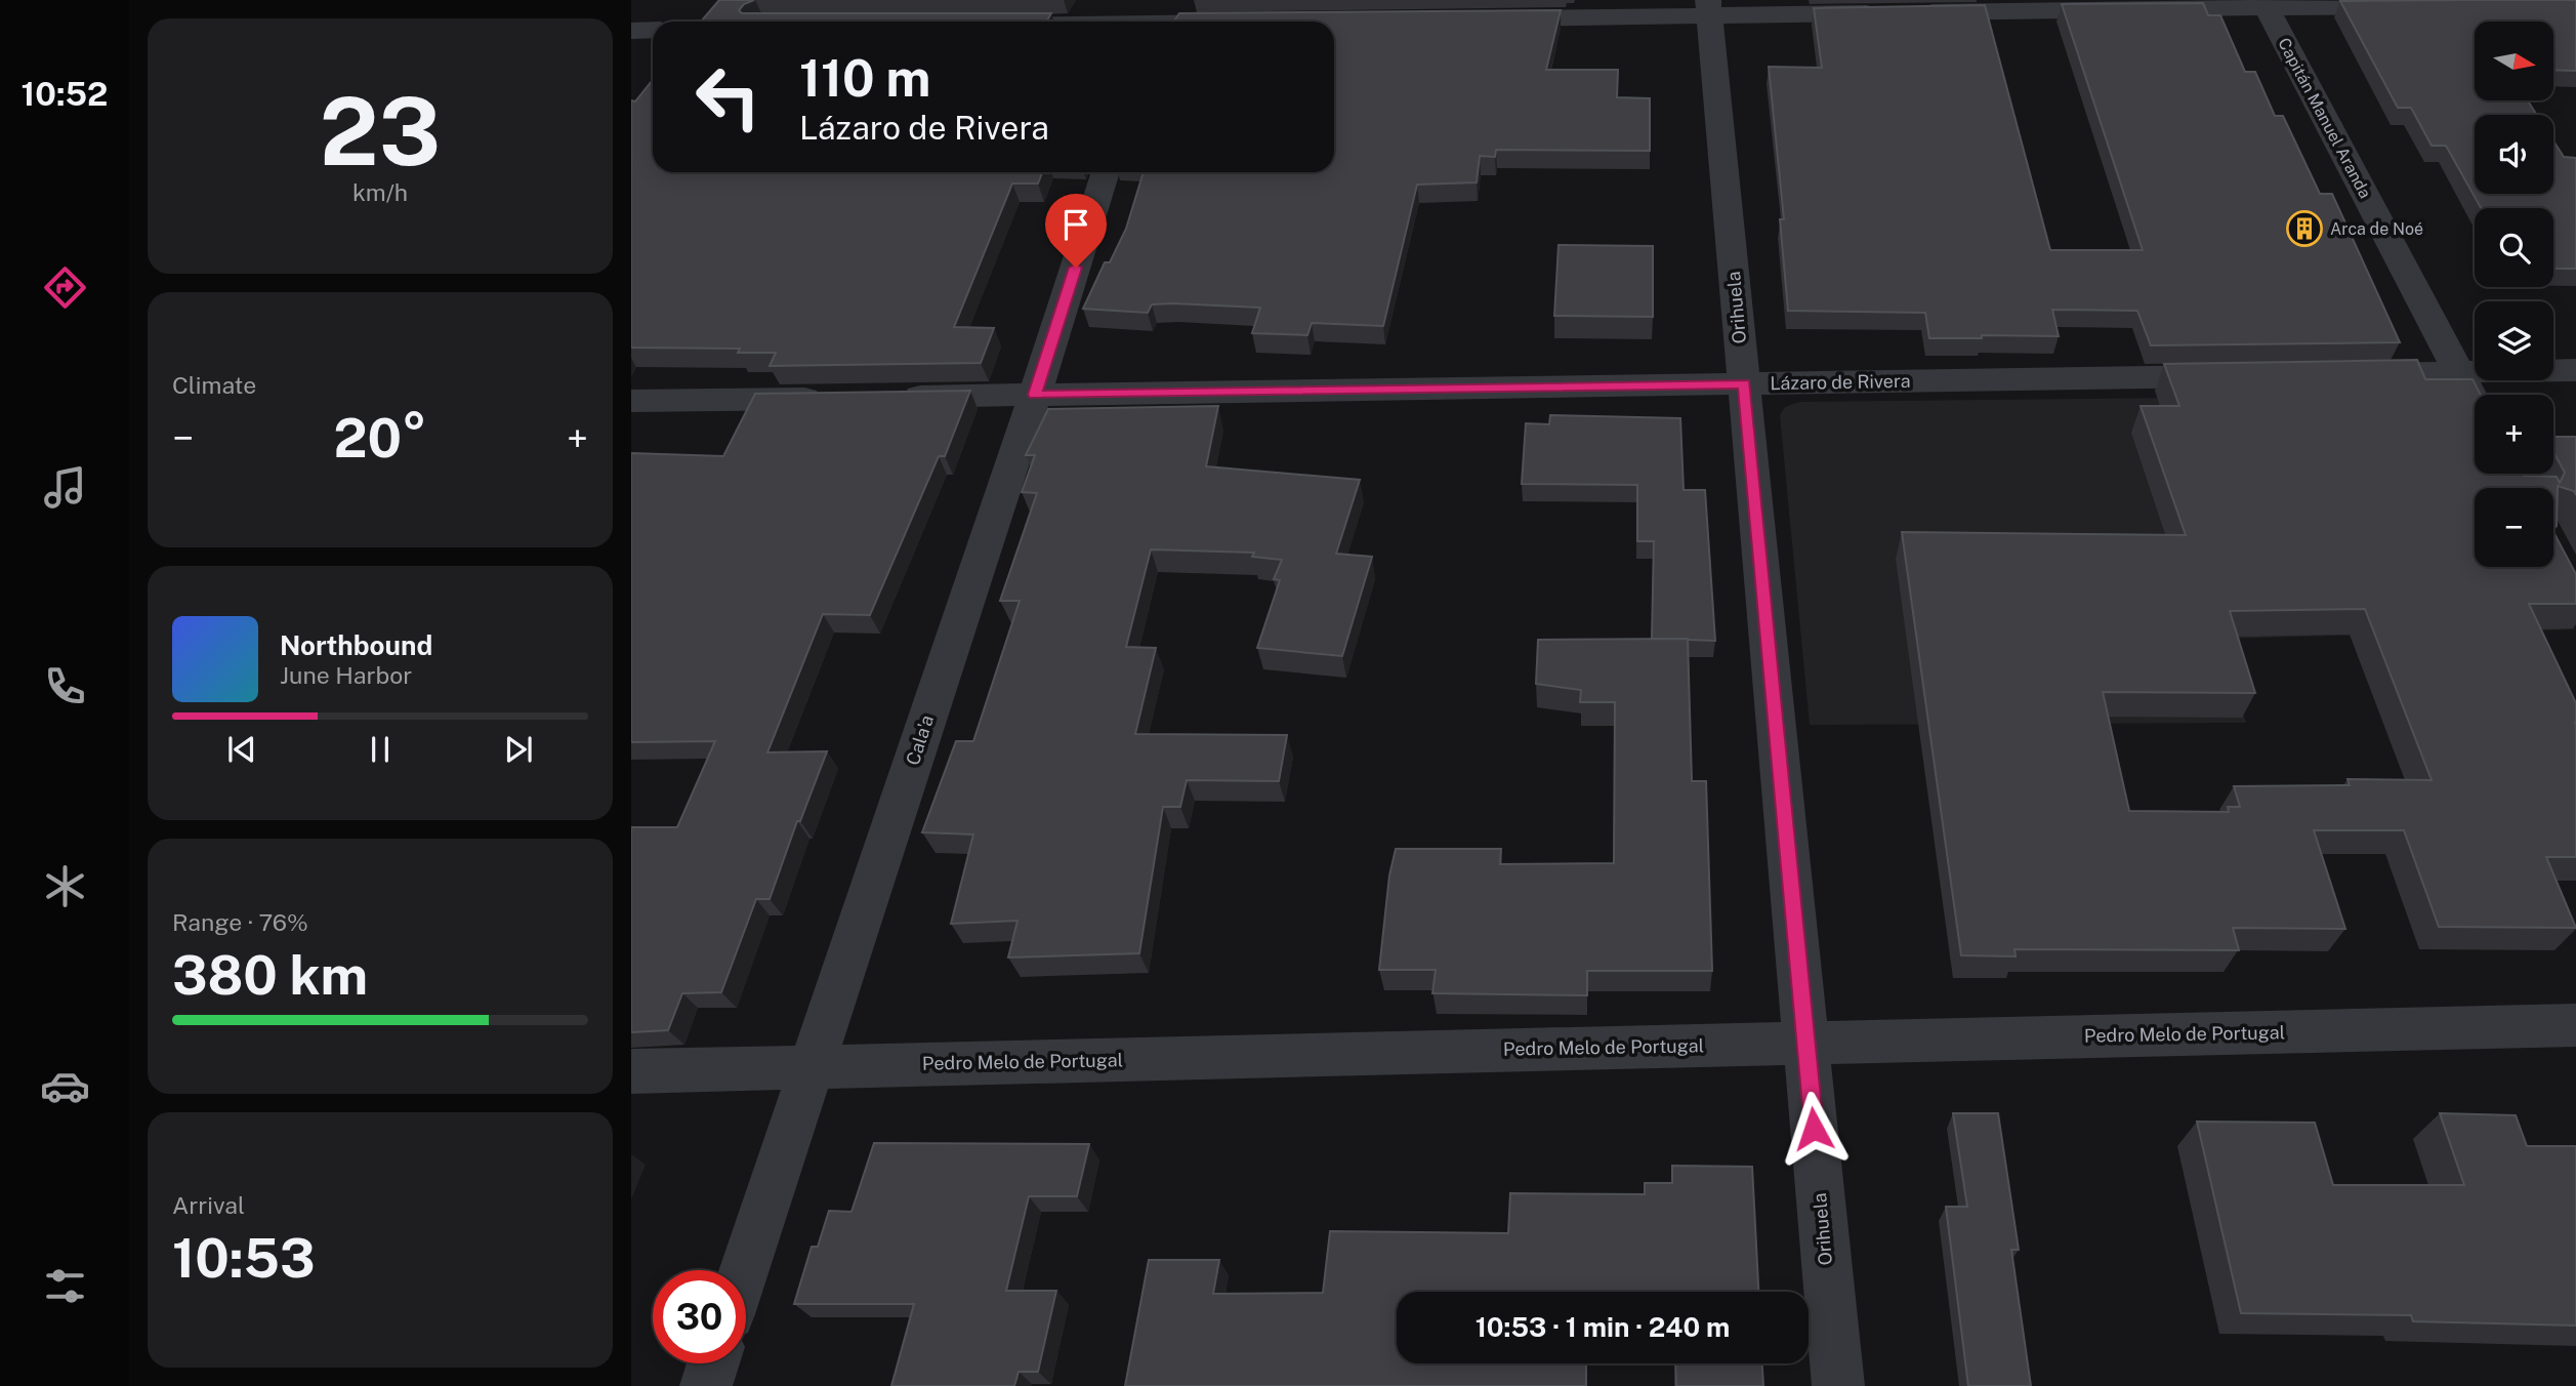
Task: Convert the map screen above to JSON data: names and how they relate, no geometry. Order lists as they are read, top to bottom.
{
  "streets": {
    "street": [
      "Capitán Manuel Aranda",
      "Orihuela",
      "Lázaro de Rivera",
      "Cala'a",
      "Pedro Melo de Portugal"
    ]
  },
  "crossings": [
    ["Orihuela", "Lázaro de Rivera"],
    ["Orihuela", "Pedro Melo de Portugal"],
    ["Lázaro de Rivera", "Cala'a"],
    ["Cala'a", "Pedro Melo de Portugal"]
  ],
  "places": {
    "building": ["Arca de Noé"]
  },
  "north": "right",
  "page": {
    "tabs": "10:52",
    "tile": [
      ["23", "km/h"],
      "Climate",
      ["Range · 76%", "380 km"],
      ["Arrival", "10:53"]
    ],
    "map_buttons": ["+", "−"],
    "turn": ["110 m", "Lázaro de Rivera"],
    "heat": ["−", "20°", "+"],
    "song": ["Northbound", "June Harbor"],
    "limit": "30",
    "trip": "10:53 · 1 min · 240 m"
  }
}
